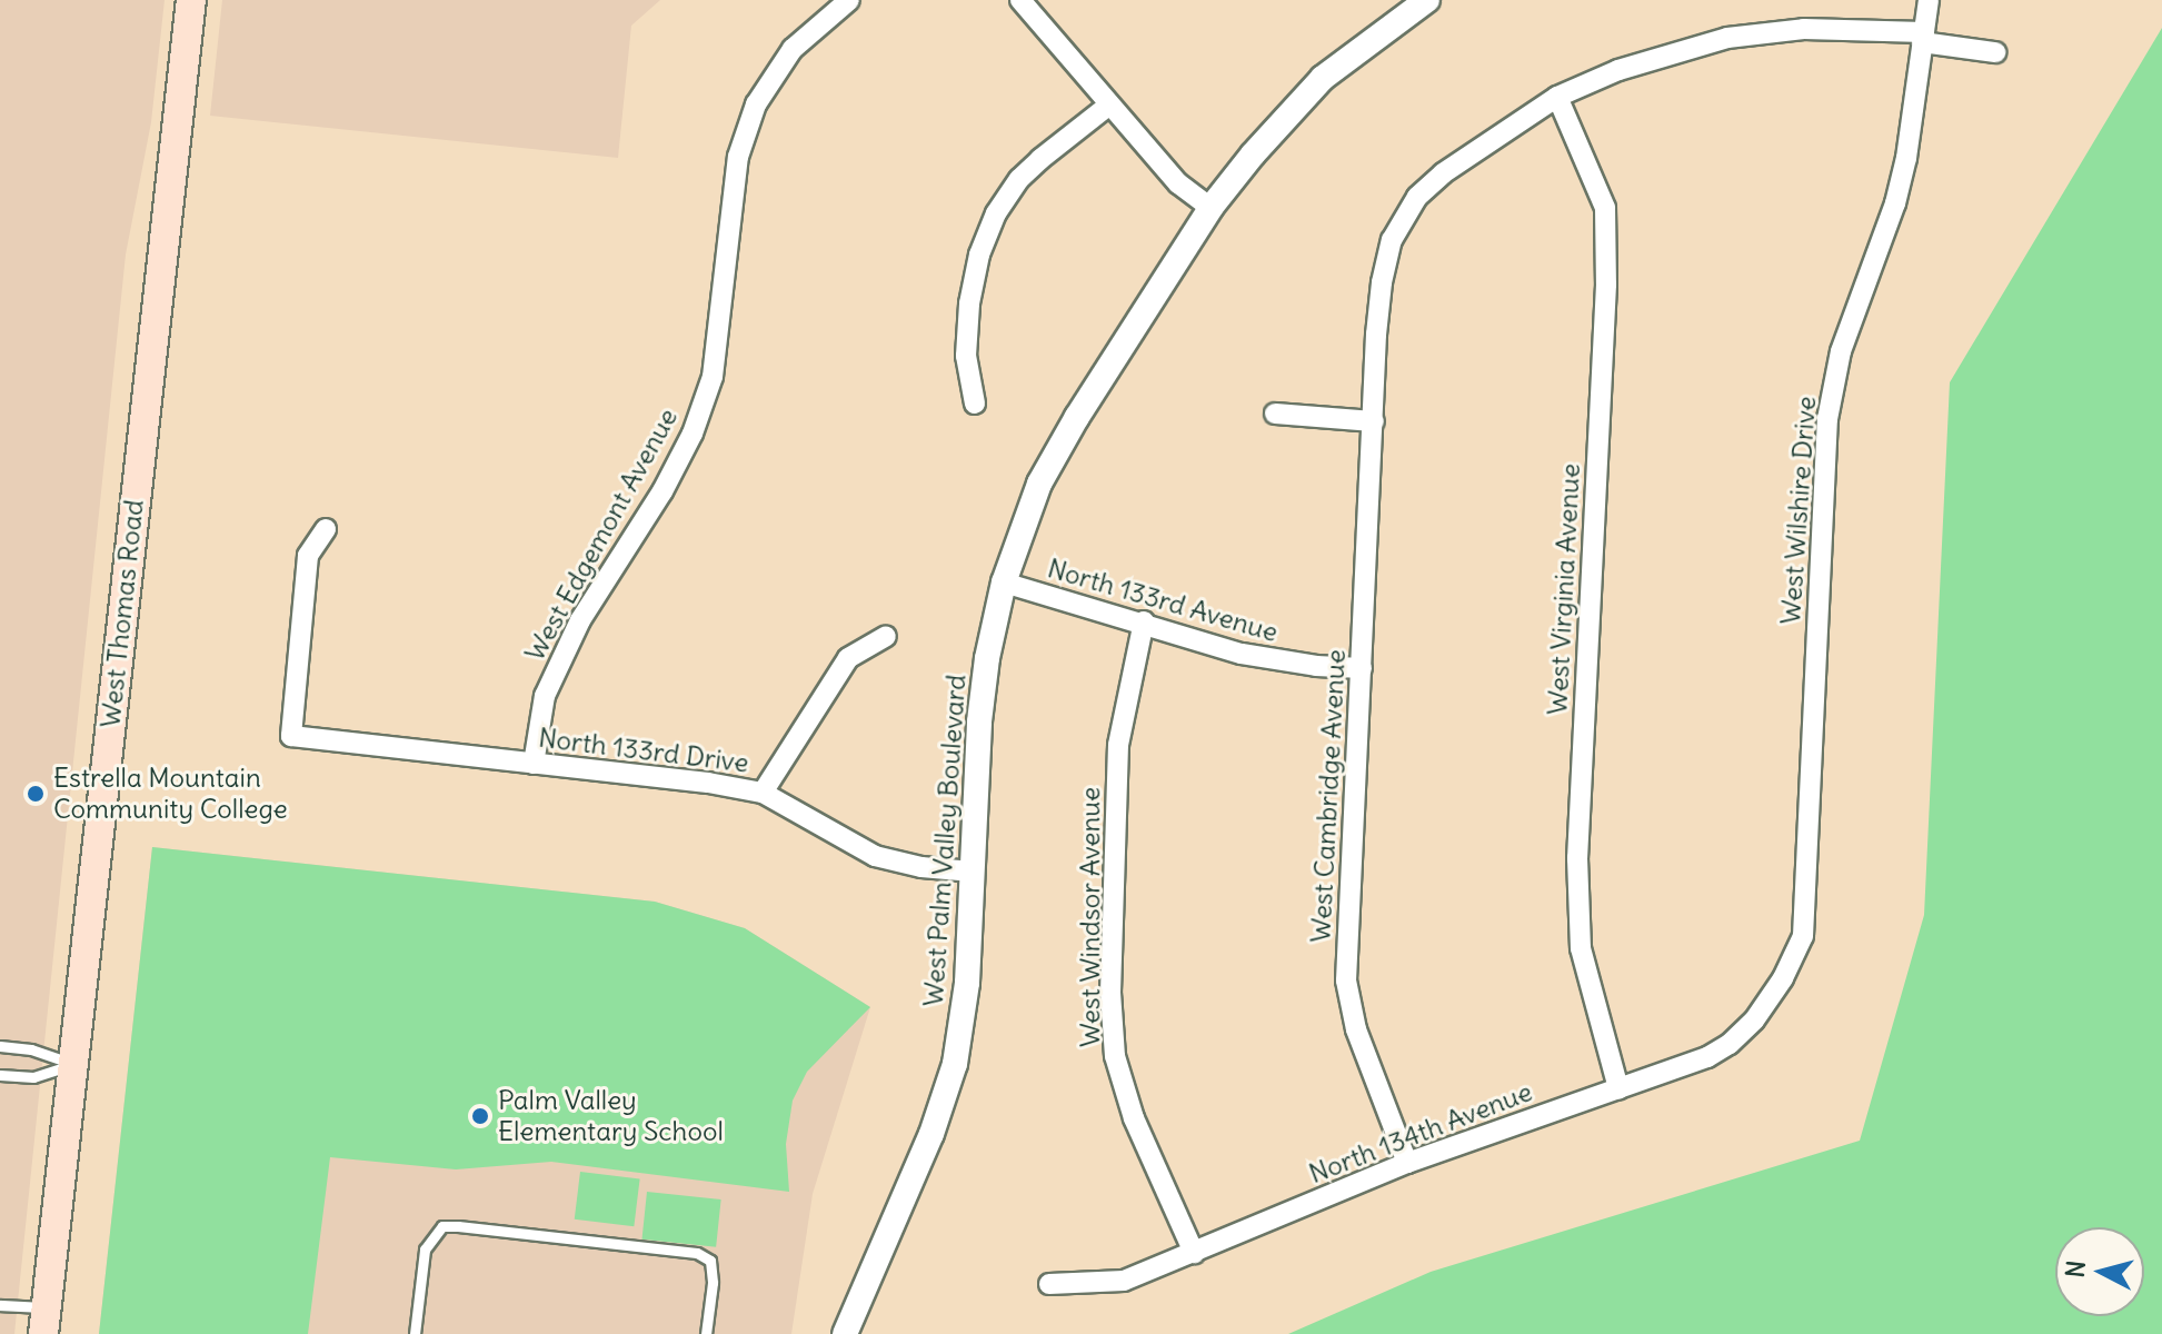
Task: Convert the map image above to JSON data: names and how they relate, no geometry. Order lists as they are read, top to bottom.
{
  "streets": {
    "main road": ["West Thomas Road"],
    "street": [
      "West Wilshire Drive",
      "West Edgemont Avenue",
      "West Virginia Avenue",
      "North 133rd Avenue",
      "North 133rd Drive",
      "West Cambridge Avenue",
      "West Palm Valley Boulevard",
      "West Windsor Avenue",
      "North 134th Avenue"
    ]
  },
  "crossings": [
    ["West Wilshire Drive", "West Cambridge Avenue"],
    ["West Wilshire Drive", "North 134th Avenue"],
    ["West Edgemont Avenue", "North 133rd Drive"],
    ["West Virginia Avenue", "West Cambridge Avenue"],
    ["West Virginia Avenue", "North 134th Avenue"],
    ["North 133rd Avenue", "West Cambridge Avenue"],
    ["North 133rd Avenue", "West Palm Valley Boulevard"],
    ["North 133rd Avenue", "West Windsor Avenue"],
    ["North 133rd Drive", "West Palm Valley Boulevard"],
    ["West Cambridge Avenue", "North 134th Avenue"],
    ["West Windsor Avenue", "North 134th Avenue"]
  ],
  "places": ["Estrella Mountain Community College", "Palm Valley Elementary School"],
  "north": "left"
}
